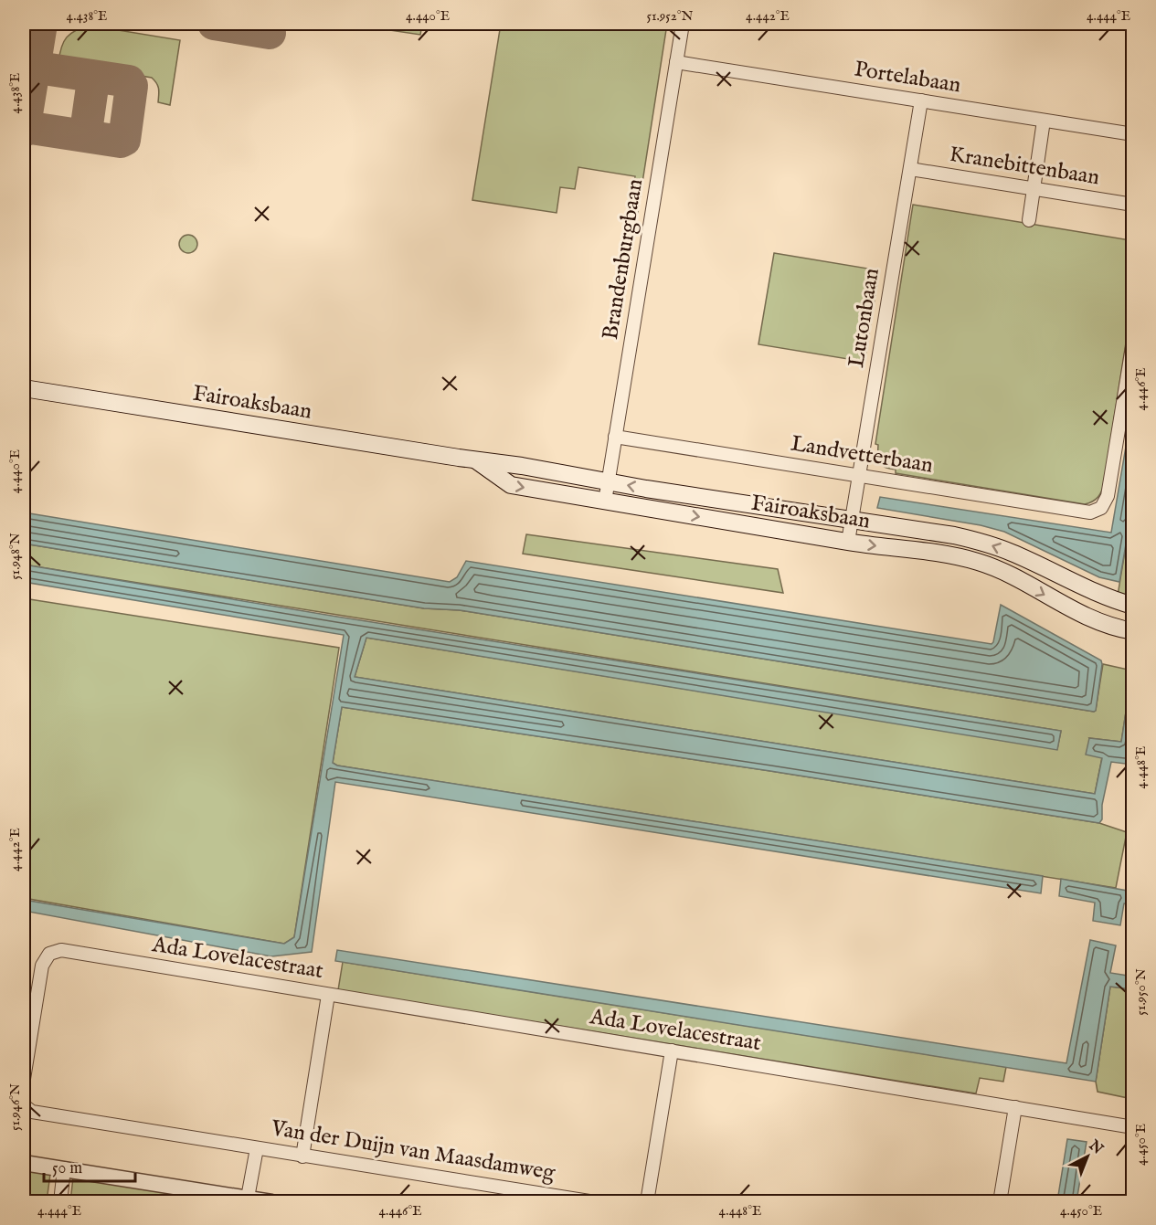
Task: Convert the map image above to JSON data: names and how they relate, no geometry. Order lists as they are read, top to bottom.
{
  "streets": {
    "main road": ["Fairoaksbaan"],
    "street": [
      "Portelabaan",
      "Kranebittenbaan",
      "Brandenburgbaan",
      "Lutonbaan",
      "Landvetterbaan",
      "Ada Lovelacestraat",
      "Van der Duijn van Maasdamweg"
    ]
  },
  "crossings": [
    ["Portelabaan", "Brandenburgbaan"],
    ["Portelabaan", "Lutonbaan"],
    ["Kranebittenbaan", "Lutonbaan"],
    ["Brandenburgbaan", "Fairoaksbaan"],
    ["Brandenburgbaan", "Landvetterbaan"],
    ["Lutonbaan", "Fairoaksbaan"],
    ["Lutonbaan", "Landvetterbaan"]
  ],
  "scale_bar": "50 m",
  "north": "top right",
  "coordinates": [
    "4.438°E",
    "4.440°E",
    "51.952°N",
    "4.442°E",
    "4.444°E",
    "4.446°E",
    "51.948°N",
    "4.448°E",
    "51.950°N",
    "51.946°N",
    "4.450°E"
  ]
}
